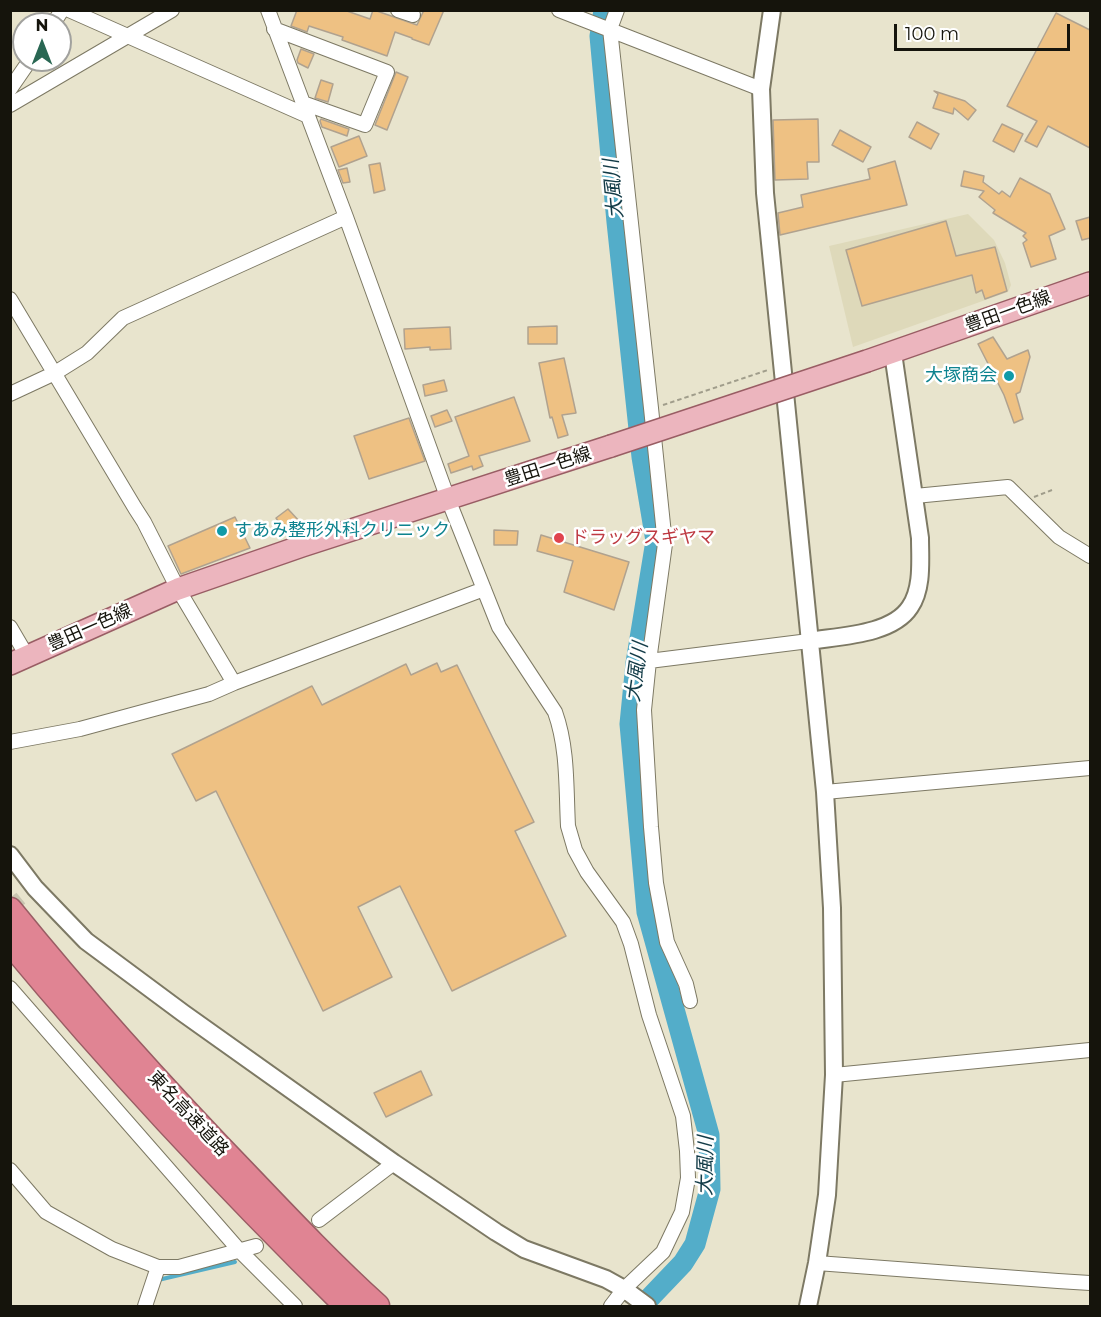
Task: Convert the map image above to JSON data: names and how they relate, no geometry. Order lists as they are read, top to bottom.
{
  "streets": {
    "highway": ["東名高速道路"],
    "main road": ["豊田一色線"]
  },
  "water": ["大風川"],
  "places": ["大塚商会", "すあみ整形外科クリニック", "ドラッグスギヤマ"],
  "scale_bar": "100 m",
  "north": "top"
}
